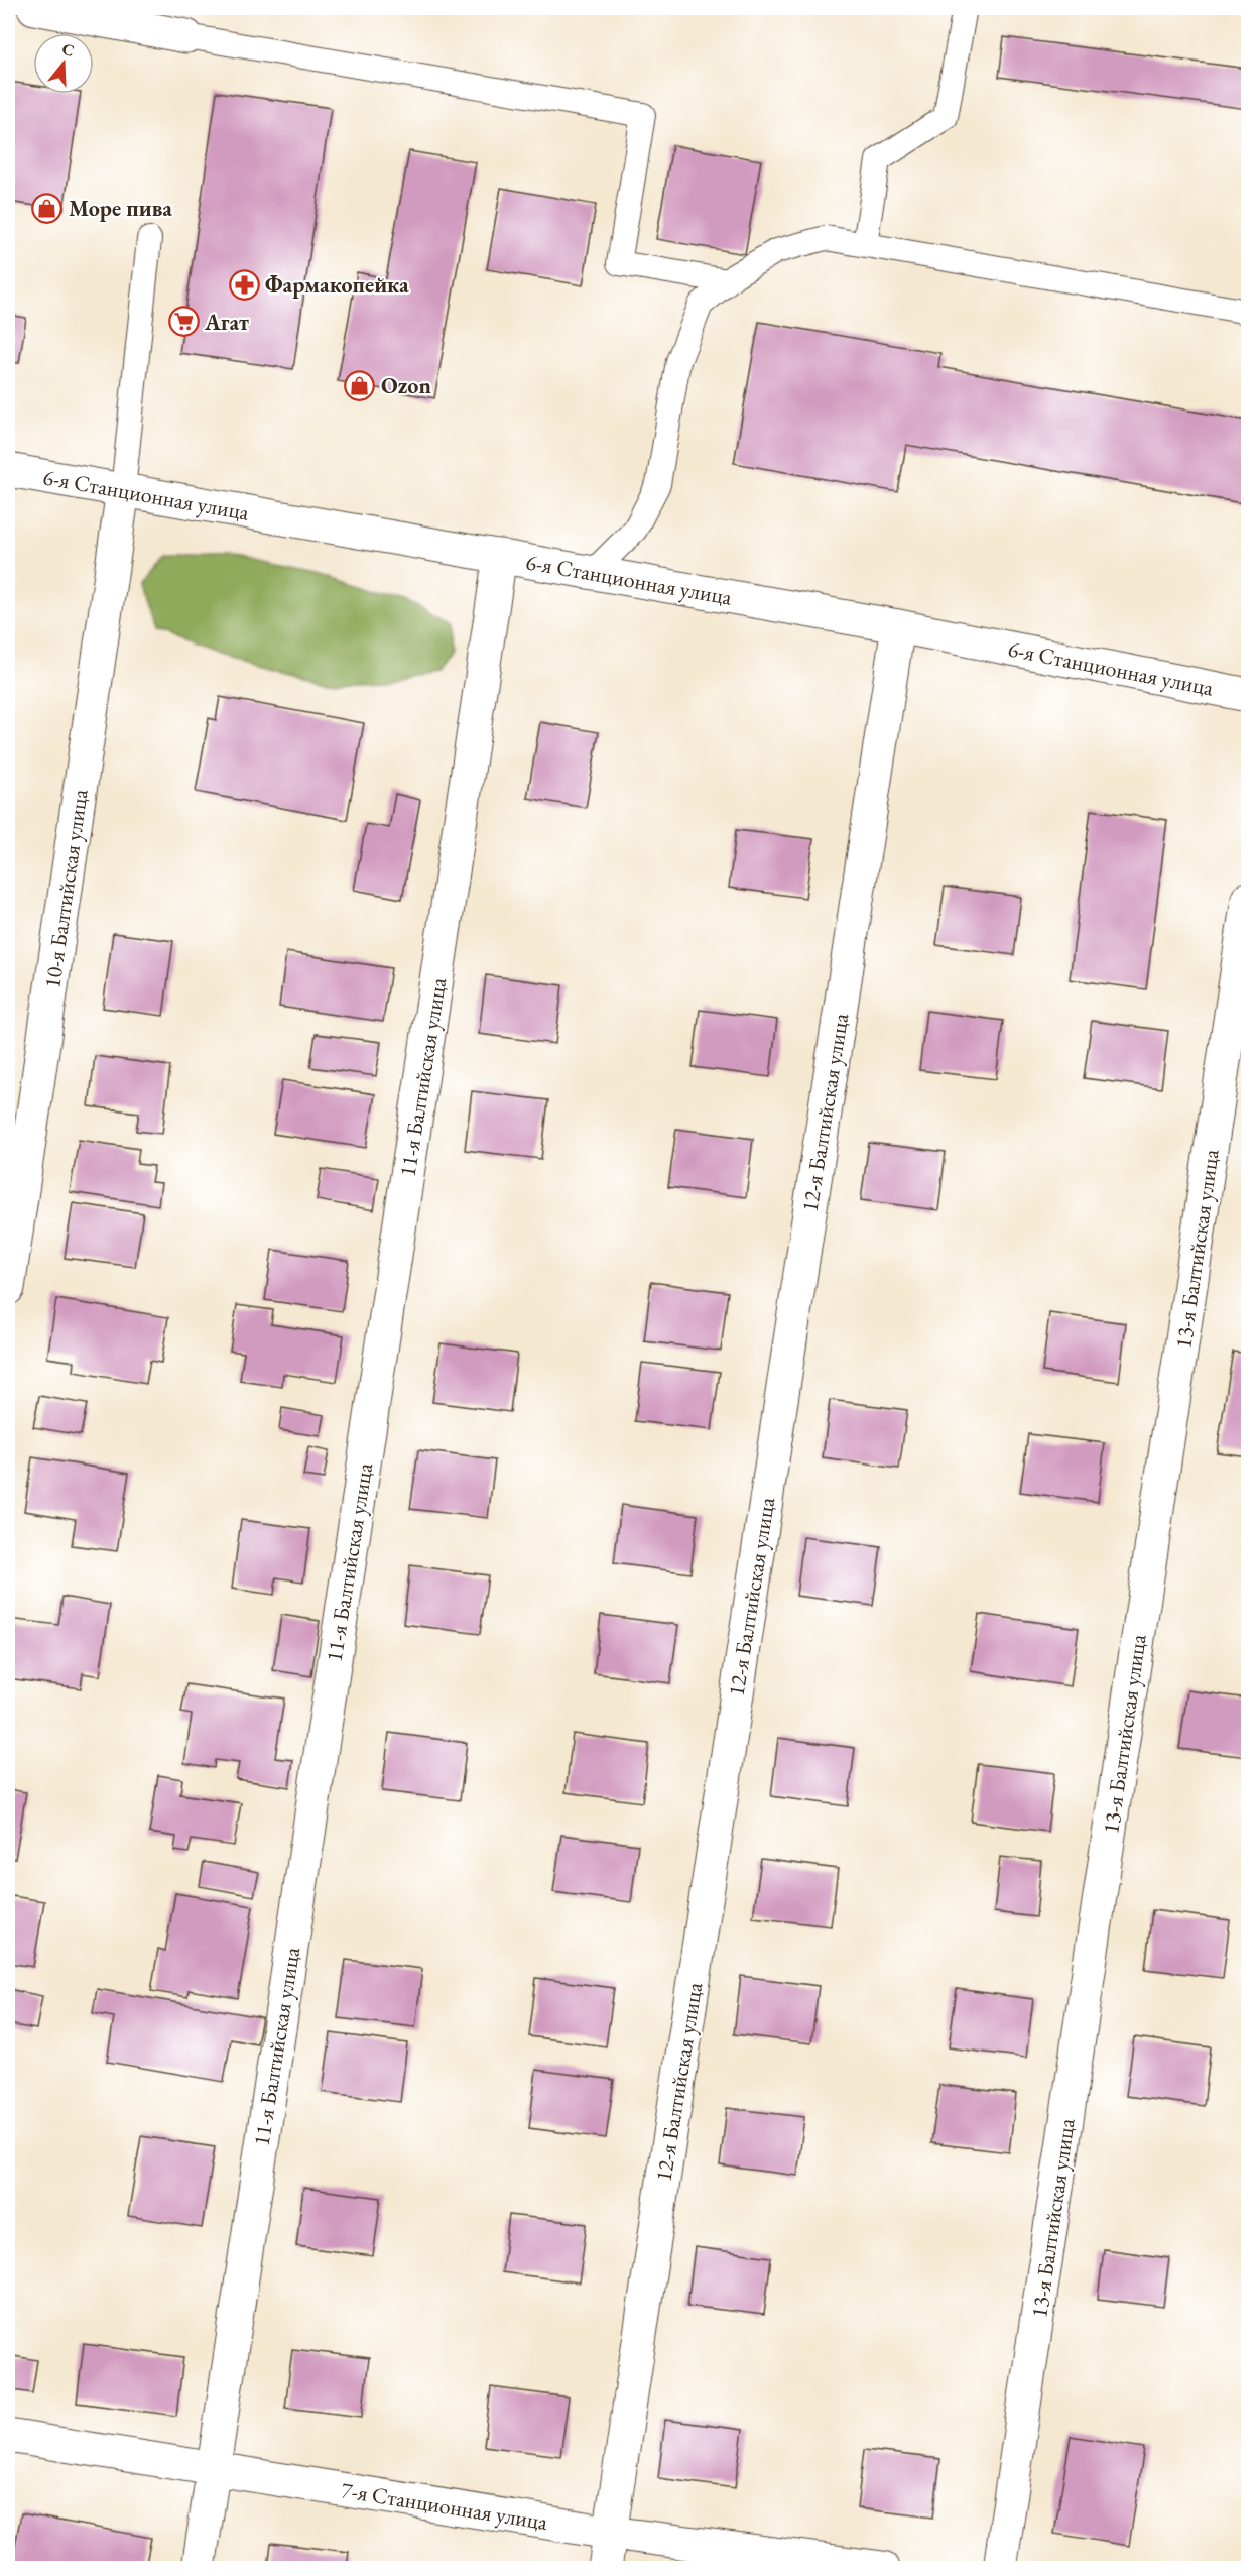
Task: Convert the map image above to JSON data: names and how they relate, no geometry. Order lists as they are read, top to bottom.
{
  "streets": {
    "street": [
      "6-я Станционная улица",
      "10-я Балтийская улица",
      "11-я Балтийская улица",
      "12-я Балтийская улица",
      "13-я Балтийская улица",
      "7-я Станционная улица"
    ]
  },
  "crossings": [
    ["6-я Станционная улица", "10-я Балтийская улица"],
    ["6-я Станционная улица", "11-я Балтийская улица"],
    ["6-я Станционная улица", "12-я Балтийская улица"],
    ["11-я Балтийская улица", "7-я Станционная улица"],
    ["12-я Балтийская улица", "7-я Станционная улица"]
  ],
  "places": {
    "shop": ["Море пива", "Ozon"],
    "pharmacy": ["Фармакопейка"],
    "supermarket": ["Агат"]
  },
  "north": "top"
}
